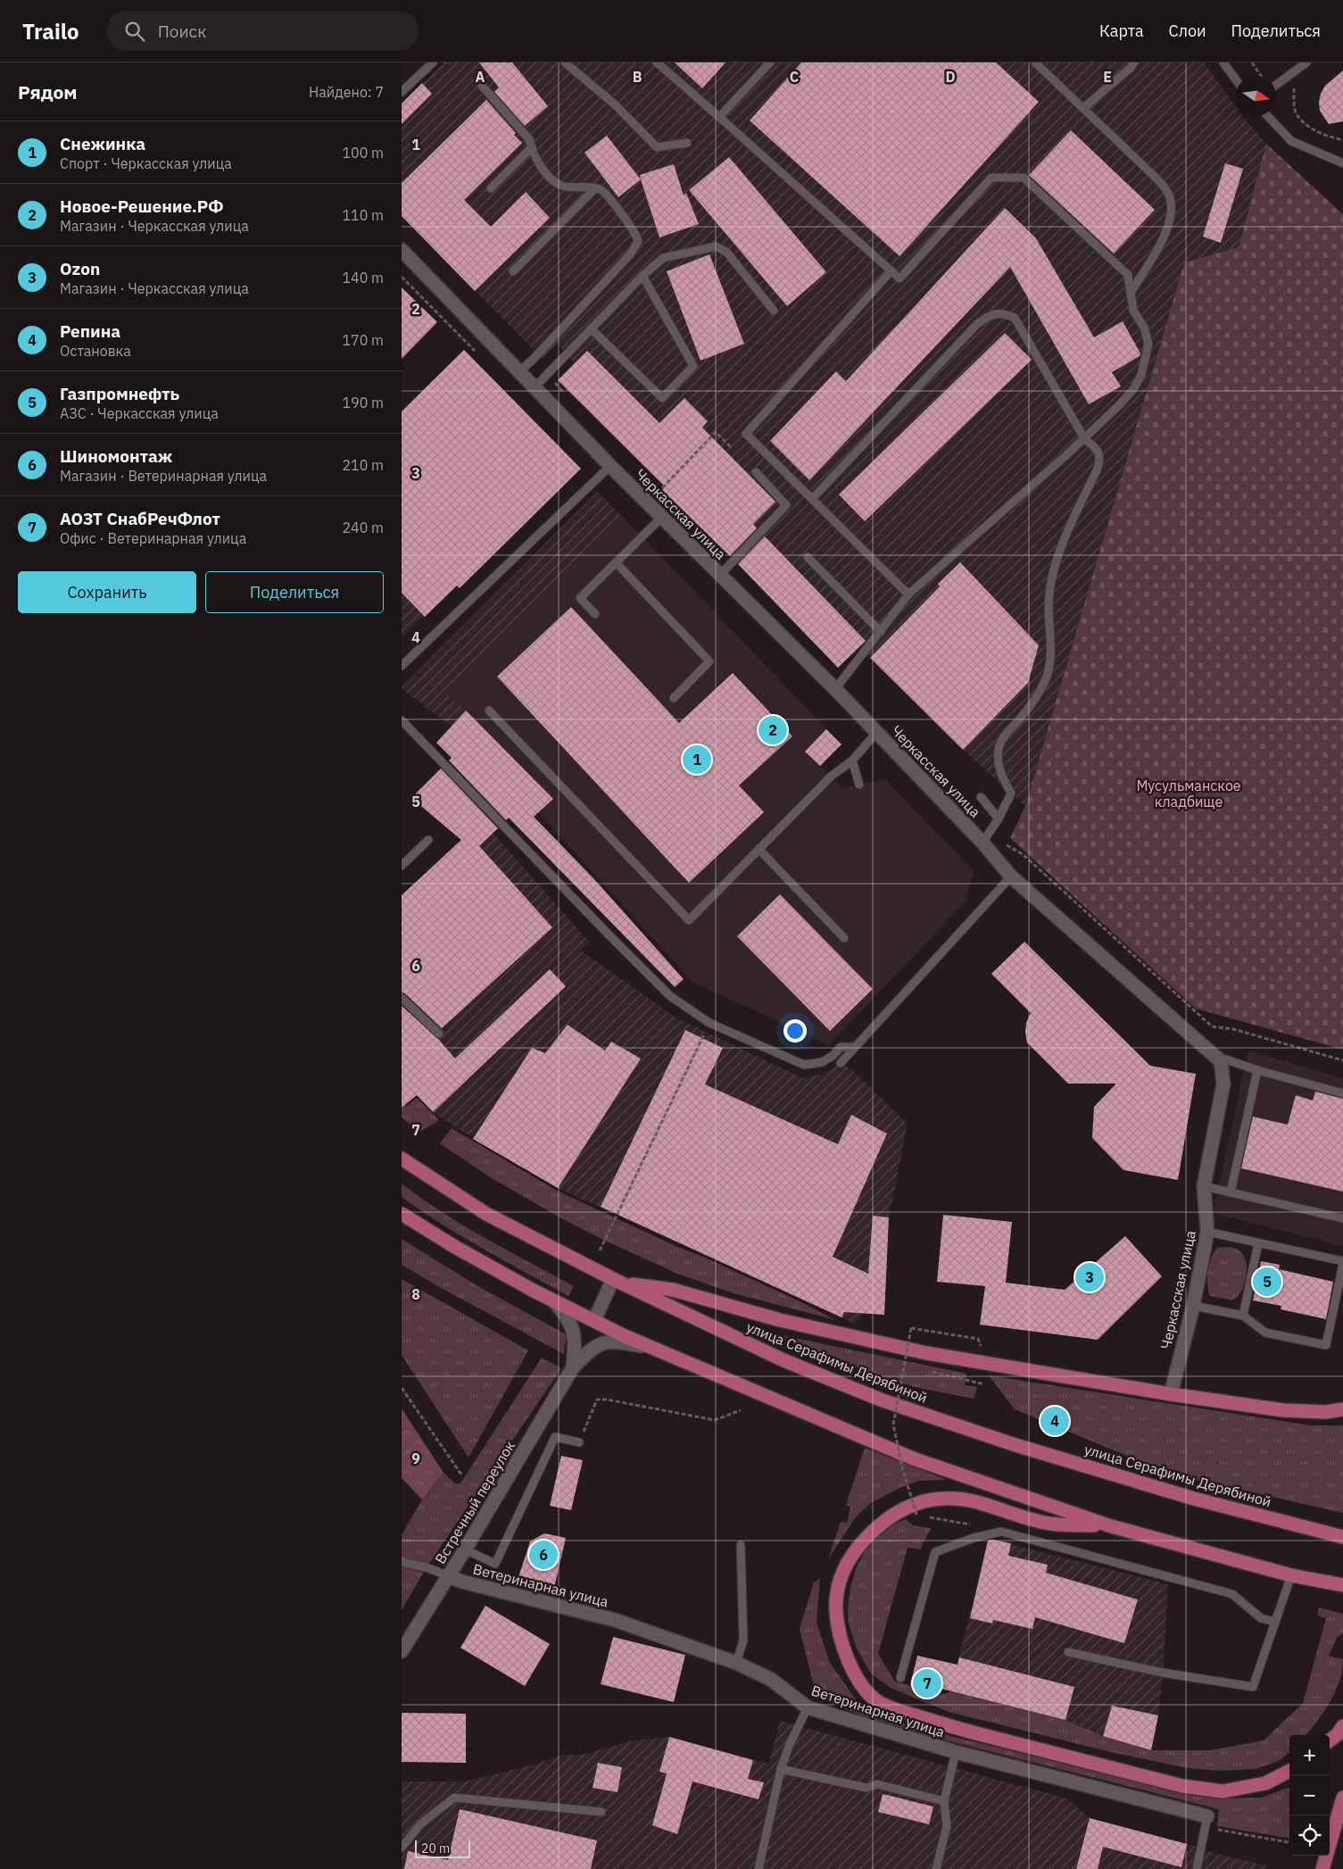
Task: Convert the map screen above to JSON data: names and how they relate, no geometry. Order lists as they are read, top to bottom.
{
  "streets": {
    "main road": ["улица Серафимы Дерябиной"],
    "street": ["Черкасская улица", "Встречный переулок", "Ветеринарная улица"]
  },
  "crossings": [
    ["Встречный переулок", "Ветеринарная улица"]
  ],
  "parks": ["Мусульманское кладбище"],
  "scale_bar": "20 m",
  "north": "right",
  "page": {
    "header": "Trailo",
    "search": "Поиск",
    "nav": ["Карта", "Слои", "Поделиться"],
    "heading": ["Рядом", "Найдено: 7"],
    "list": [
      {
        "mark": "1",
        "name": "Снежинка",
        "note": "Спорт · Черкасская улица",
        "value": "100 m"
      },
      {
        "mark": "2",
        "name": "Новое-Решение.РФ",
        "note": "Магазин · Черкасская улица",
        "value": "110 m"
      },
      {
        "mark": "3",
        "name": "Ozon",
        "note": "Магазин · Черкасская улица",
        "value": "140 m"
      },
      {
        "mark": "4",
        "name": "Репина",
        "note": "Остановка",
        "value": "170 m"
      },
      {
        "mark": "5",
        "name": "Газпромнефть",
        "note": "АЗС · Черкасская улица",
        "value": "190 m"
      },
      {
        "mark": "6",
        "name": "Шиномонтаж",
        "note": "Магазин · Ветеринарная улица",
        "value": "210 m"
      },
      {
        "mark": "7",
        "name": "АОЗТ СнабРечФлот",
        "note": "Офис · Ветеринарная улица",
        "value": "240 m"
      }
    ],
    "buttons": ["Сохранить", "Поделиться"],
    "pins": [
      "2",
      "1",
      "3",
      "5",
      "4",
      "6",
      "7"
    ],
    "map_buttons": ["+", "−"],
    "scale": "20 m"
  },
  "grid": {
    "columns": [
      "A",
      "B",
      "C",
      "D",
      "E"
    ],
    "rows": [
      "1",
      "2",
      "3",
      "4",
      "5",
      "6",
      "7",
      "8",
      "9"
    ]
  }
}
